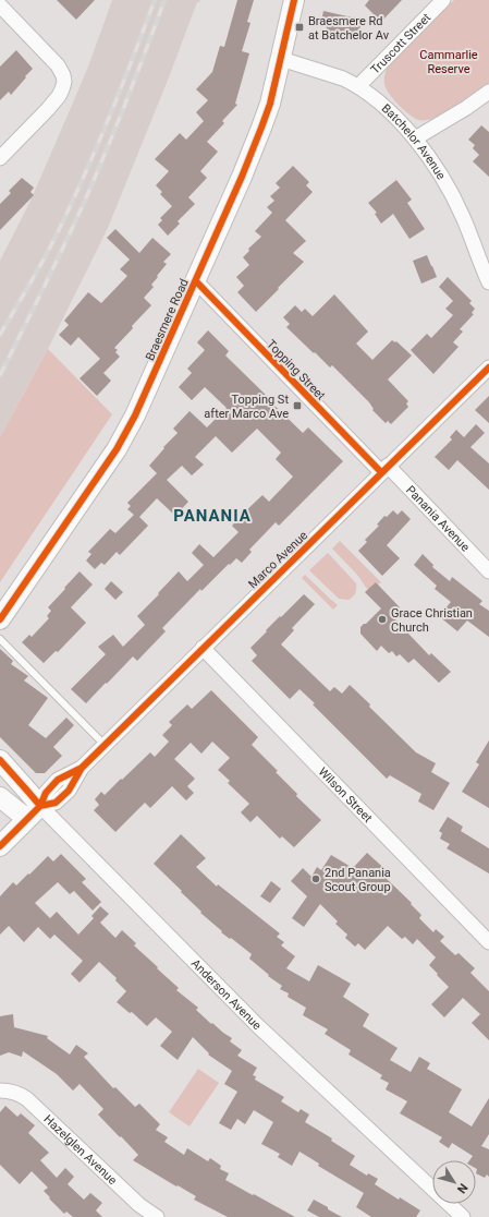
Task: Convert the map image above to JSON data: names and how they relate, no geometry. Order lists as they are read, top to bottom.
{
  "streets": {
    "street": [
      "Truscott Street",
      "Batchelor Avenue",
      "Braesmere Road",
      "Topping Street",
      "Panania Avenue",
      "Marco Avenue",
      "Wilson Street",
      "Anderson Avenue",
      "Hazelglen Avenue"
    ]
  },
  "crossings": [
    ["Truscott Street", "Batchelor Avenue"],
    ["Batchelor Avenue", "Braesmere Road"],
    ["Braesmere Road", "Topping Street"],
    ["Topping Street", "Panania Avenue"],
    ["Topping Street", "Marco Avenue"],
    ["Panania Avenue", "Marco Avenue"],
    ["Marco Avenue", "Wilson Street"],
    ["Marco Avenue", "Anderson Avenue"]
  ],
  "districts": ["PANANIA"],
  "parks": ["Cammarlie Reserve"],
  "places": {
    "transit": ["Braesmere Rd at Batchelor Av", "Topping St after Marco Ave"],
    "other": ["Grace Christian Church", "2nd Panania Scout Group"]
  },
  "north": "bottom right"
}
